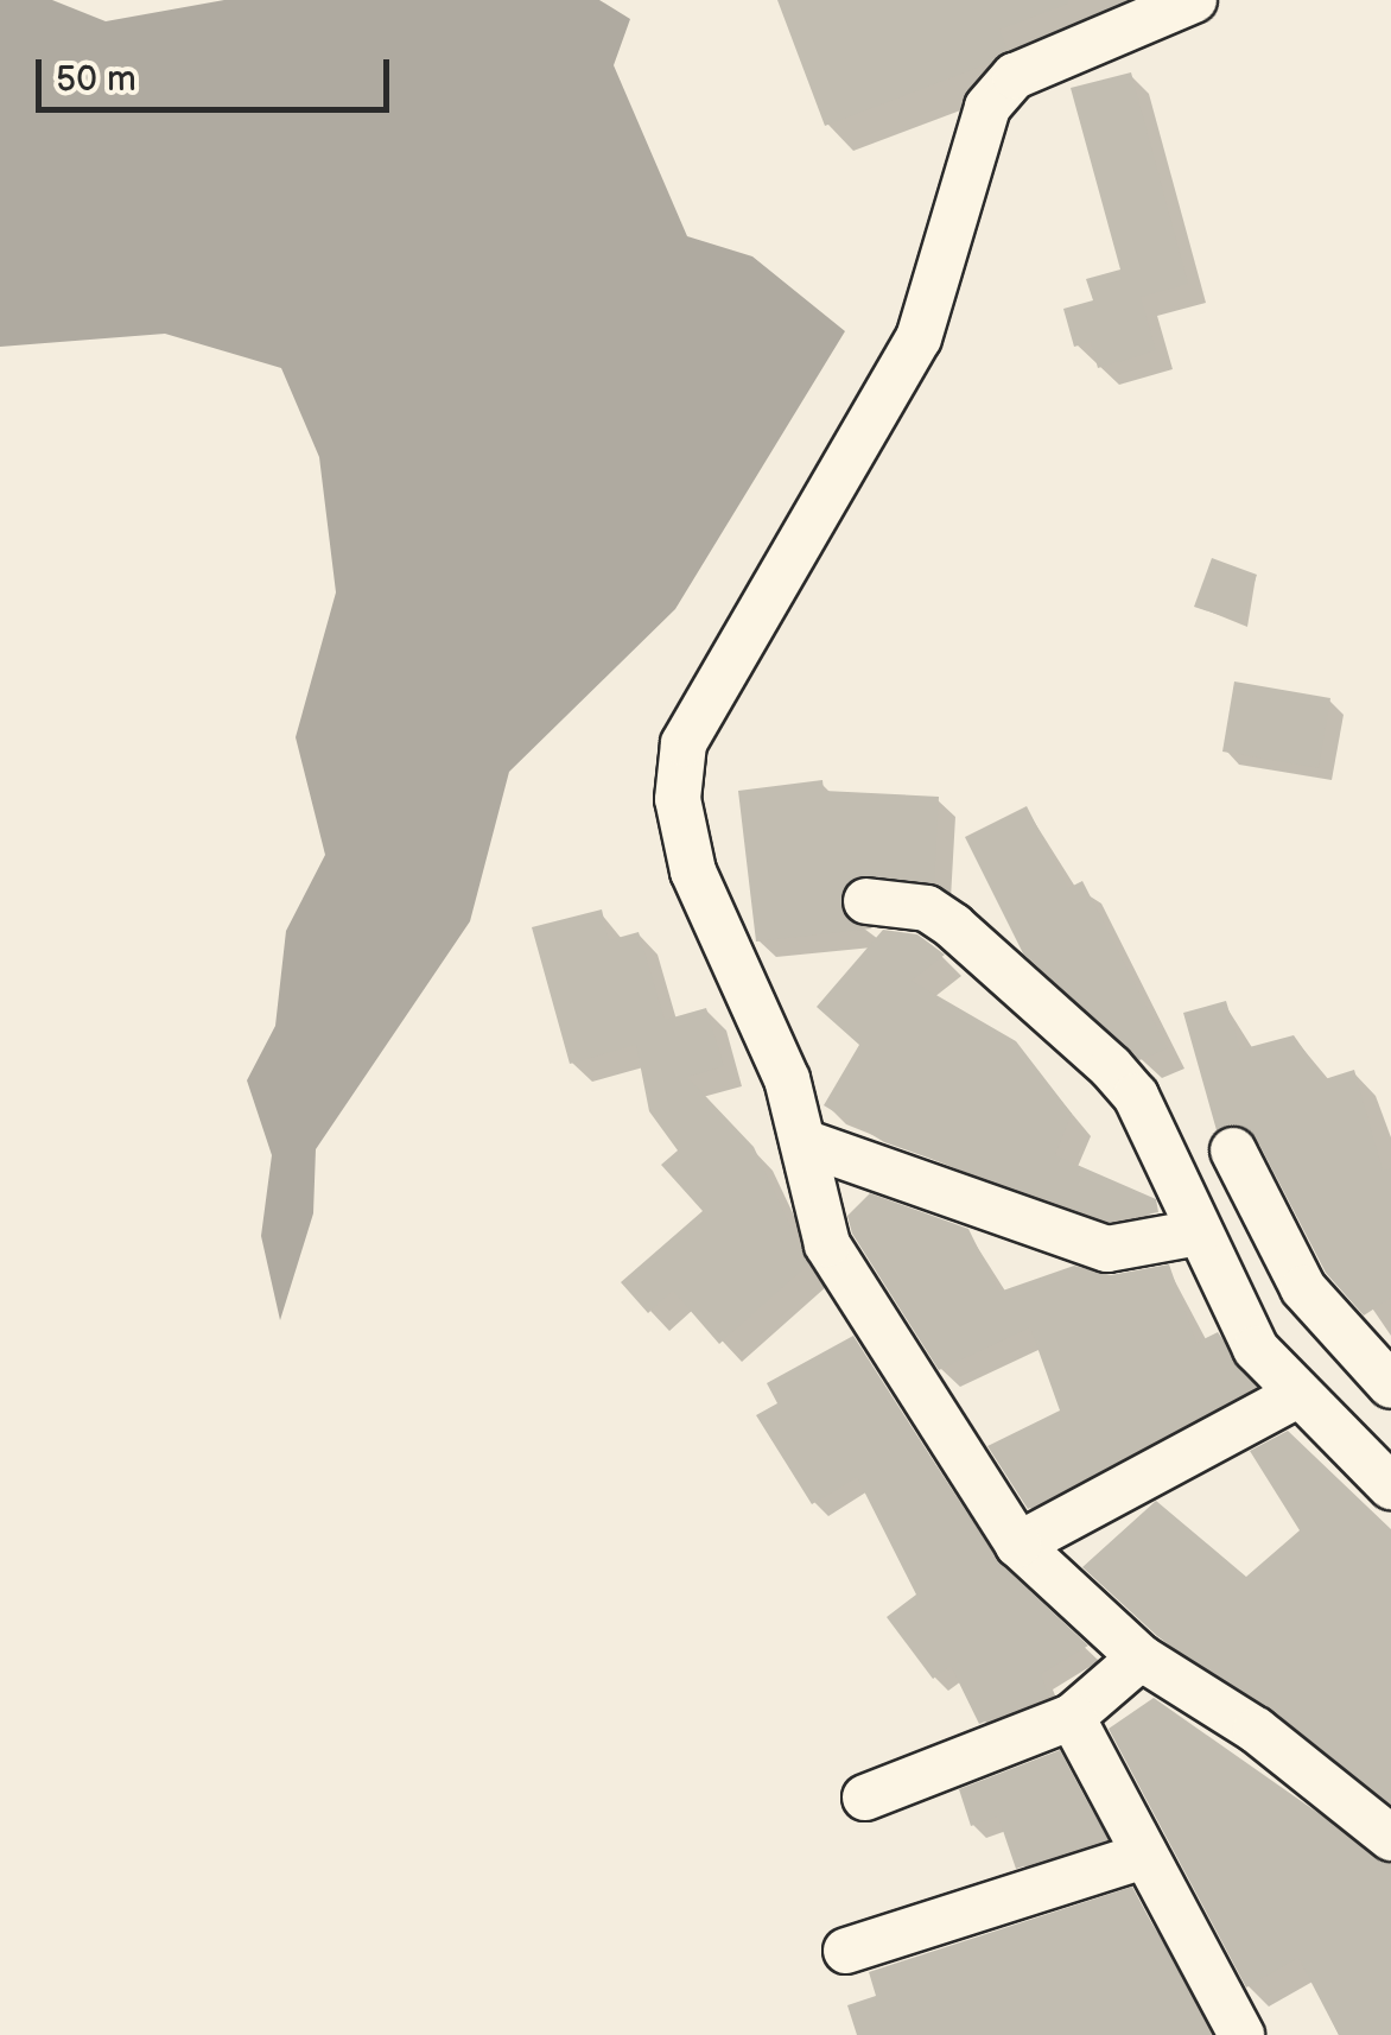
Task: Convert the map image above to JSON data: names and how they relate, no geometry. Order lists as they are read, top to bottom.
{
  "scale_bar": "50 m"
}
